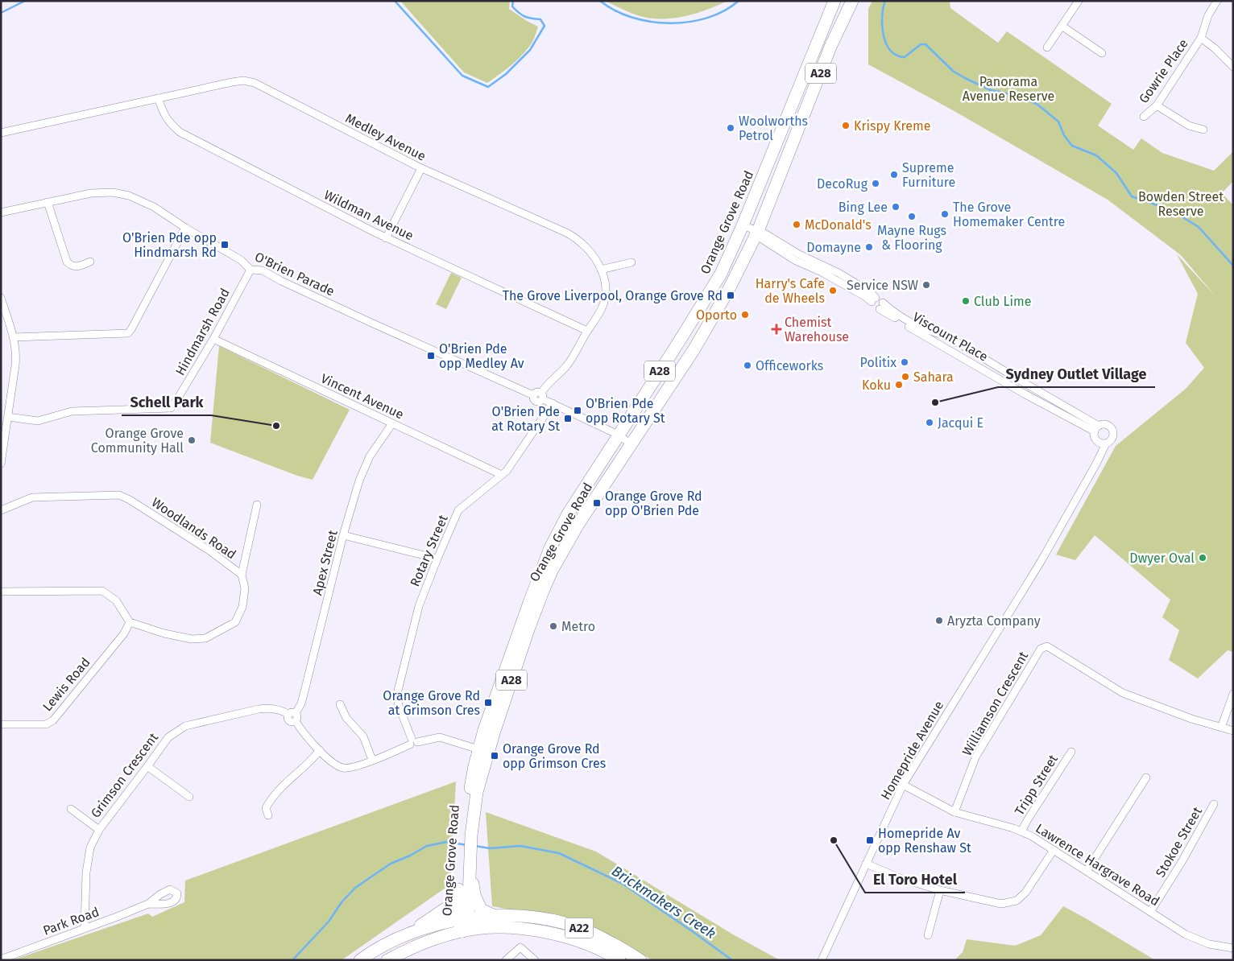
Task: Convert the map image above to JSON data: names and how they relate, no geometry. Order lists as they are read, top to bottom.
{
  "streets": {
    "highway": ["A28", "Orange Grove Road", "A22"],
    "street": [
      "Gowrie Place",
      "Medley Avenue",
      "Wildman Avenue",
      "O'Brien Parade",
      "Hindmarsh Road",
      "Viscount Place",
      "Vincent Avenue",
      "Woodlands Road",
      "Rotary Street",
      "Apex Street",
      "Lewis Road",
      "Williamson Crescent",
      "Homepride Avenue",
      "Grimson Crescent",
      "Tripp Street",
      "Stokoe Street",
      "Lawrence Hargrave Road",
      "Park Road"
    ]
  },
  "crossings": [
    ["A28", "Orange Grove Road"],
    ["A28", "A22"],
    ["Medley Avenue", "Wildman Avenue"],
    ["Medley Avenue", "O'Brien Parade"],
    ["Orange Grove Road", "A22"],
    ["O'Brien Parade", "Hindmarsh Road"],
    ["Hindmarsh Road", "Vincent Avenue"],
    ["Viscount Place", "Homepride Avenue"],
    ["Vincent Avenue", "Rotary Street"],
    ["Vincent Avenue", "Apex Street"],
    ["Woodlands Road", "Lewis Road"],
    ["Apex Street", "Grimson Crescent"],
    ["Williamson Crescent", "Lawrence Hargrave Road"],
    ["Homepride Avenue", "Lawrence Hargrave Road"],
    ["Grimson Crescent", "Park Road"],
    ["Tripp Street", "Lawrence Hargrave Road"],
    ["Stokoe Street", "Lawrence Hargrave Road"]
  ],
  "water": ["Brickmakers Creek"],
  "parks": ["Panorama Avenue Reserve", "Bowden Street Reserve"],
  "places": {
    "other": [
      "Krispy Kreme",
      "Woolworths Petrol",
      "Supreme Furniture",
      "DecoRug",
      "Bing Lee",
      "The Grove Homemaker Centre",
      "Mayne Rugs & Flooring",
      "McDonald's",
      "Domayne",
      "Service NSW",
      "Harry's Cafe de Wheels",
      "Club Lime",
      "Oporto",
      "Politix",
      "Officeworks",
      "Sahara",
      "Koku",
      "Sydney Outlet Village",
      "Jacqui E",
      "Schell Park",
      "Orange Grove Community Hall",
      "Dwyer Oval",
      "Aryzta Company",
      "Metro",
      "El Toro Hotel"
    ],
    "transit": [
      "O'Brien Pde opp Hindmarsh Rd",
      "The Grove Liverpool, Orange Grove Rd",
      "O'Brien Pde opp Medley Av",
      "O'Brien Pde opp Rotary St",
      "O'Brien Pde at Rotary St",
      "Orange Grove Rd opp O'Brien Pde",
      "Orange Grove Rd at Grimson Cres",
      "Orange Grove Rd opp Grimson Cres",
      "Homepride Av opp Renshaw St"
    ],
    "health": ["Chemist Warehouse"]
  }
}
